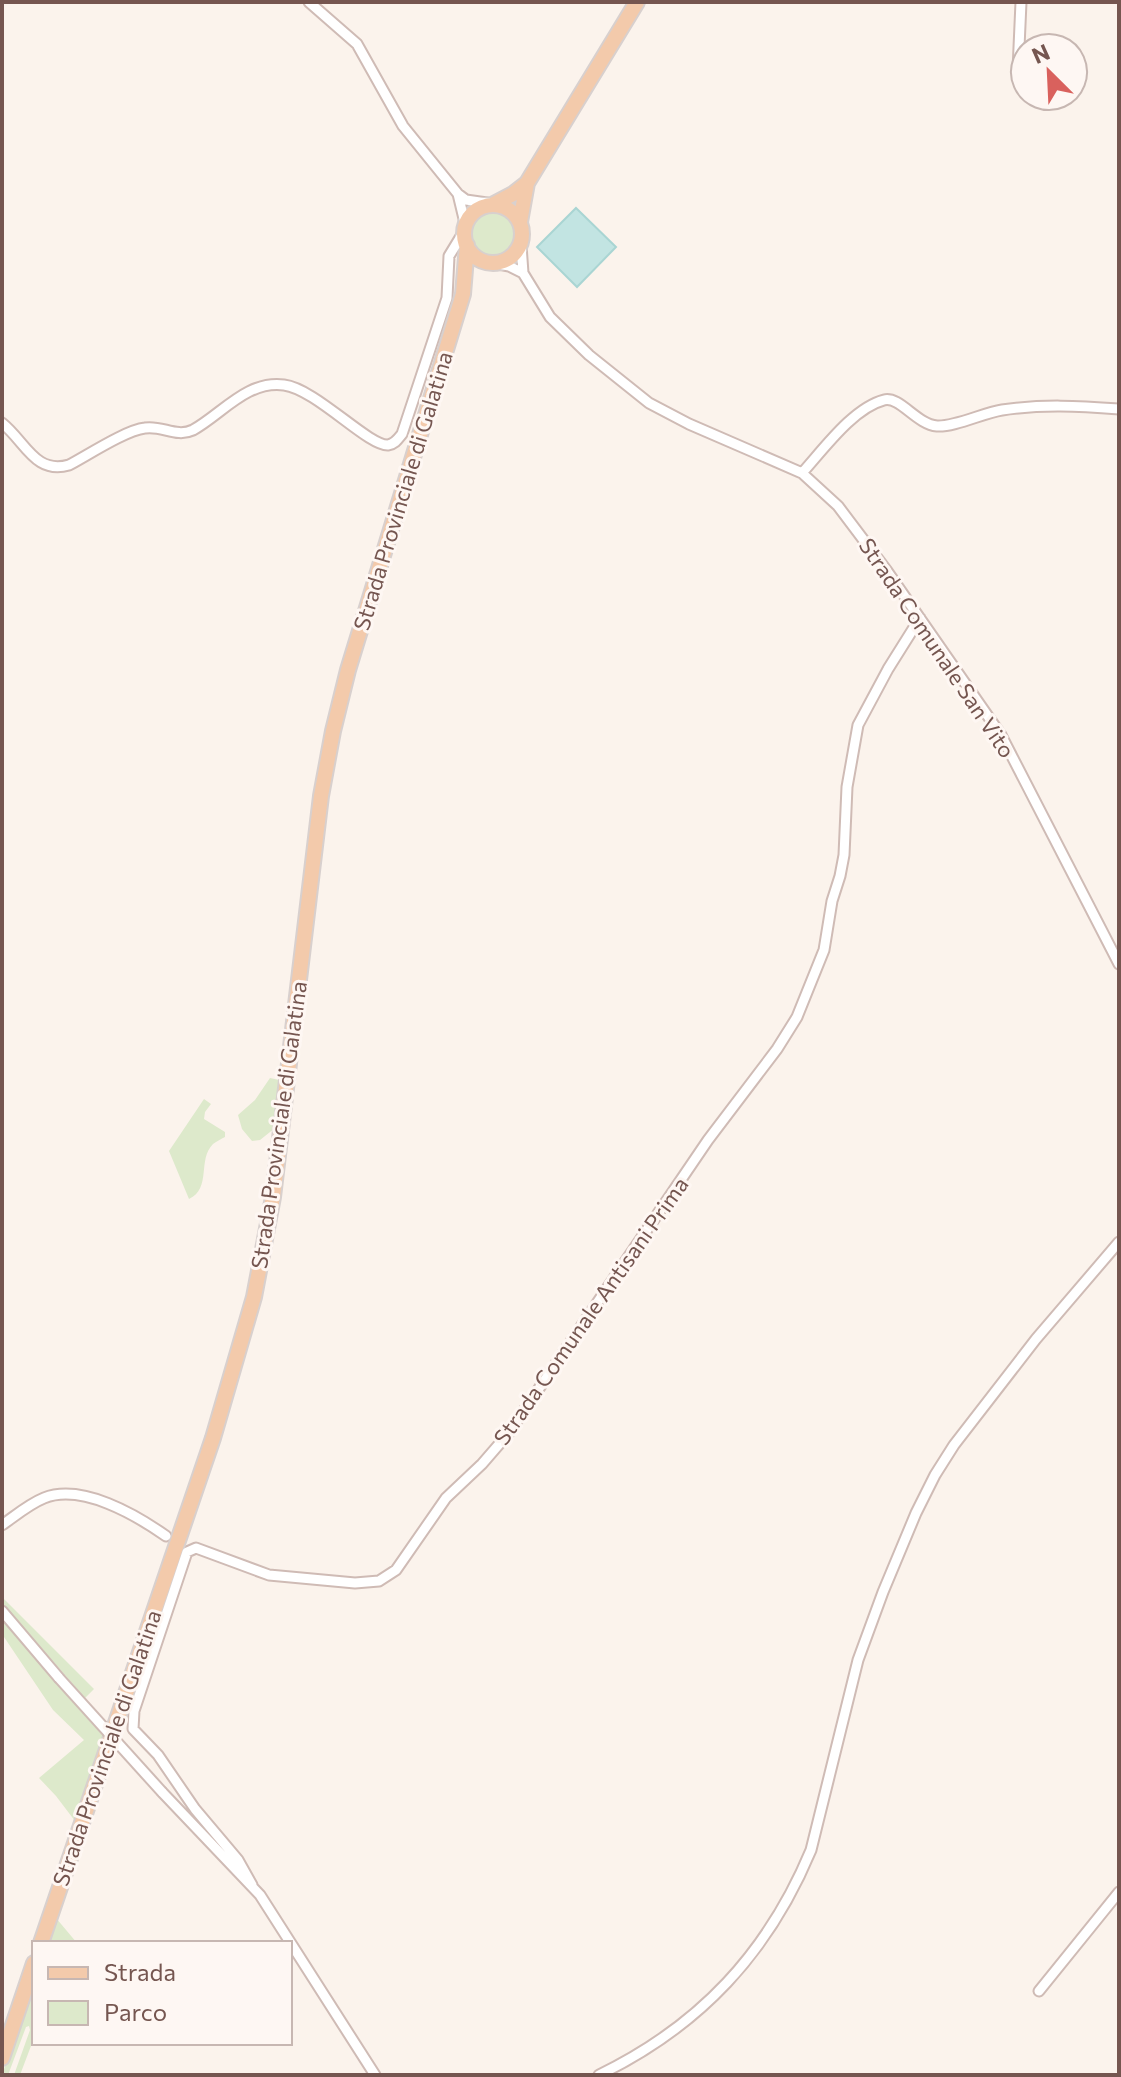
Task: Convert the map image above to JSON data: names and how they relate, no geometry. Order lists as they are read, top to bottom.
{
  "streets": {
    "main road": ["Strada Provinciale di Galatina"],
    "street": ["Strada Comunale San Vito", "Strada Comunale Antisani Prima"]
  },
  "crossings": [
    ["Strada Comunale San Vito", "Strada Comunale Antisani Prima"]
  ],
  "legend": ["Strada", "Parco"],
  "north": "top left"
}
